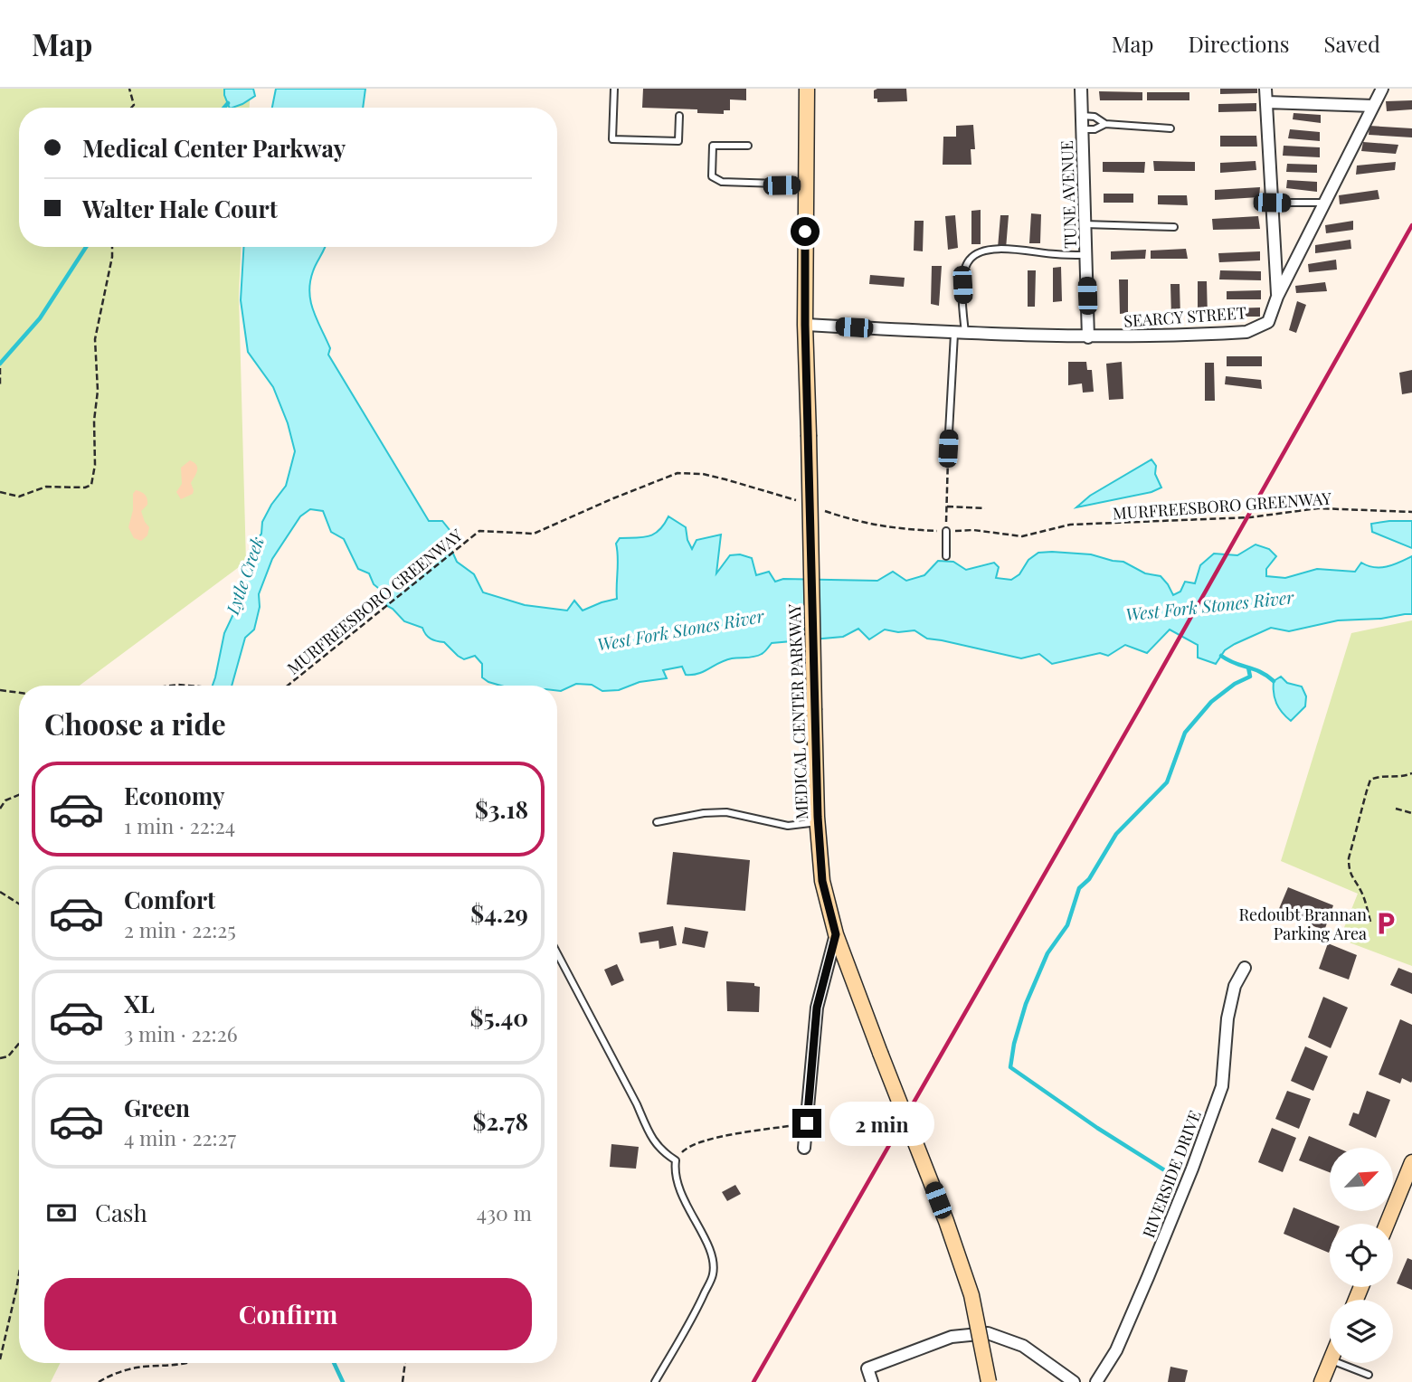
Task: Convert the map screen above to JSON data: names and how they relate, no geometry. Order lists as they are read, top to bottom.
{
  "streets": {
    "main road": ["MEDICAL CENTER PARKWAY"],
    "street": ["TUNE AVENUE", "SEARCY STREET", "RIVERSIDE DRIVE"],
    "path": ["MURFREESBORO GREENWAY"]
  },
  "crossings": [
    ["TUNE AVENUE", "SEARCY STREET"],
    ["SEARCY STREET", "MEDICAL CENTER PARKWAY"]
  ],
  "water": ["Lytle Creek", "West Fork Stones River"],
  "places": {
    "parking": ["Redoubt Brannan Parking Area"]
  },
  "north": "top right",
  "page": {
    "header": "Map",
    "nav": ["Map", "Directions", "Saved"],
    "banner": ["Medical Center Parkway", "Walter Hale Court"],
    "heading": "Choose a ride",
    "list": [
      {
        "name": "Economy",
        "note": "1 min · 22:24",
        "value": "$3.18"
      },
      {
        "name": "Comfort",
        "note": "2 min · 22:25",
        "value": "$4.29"
      },
      {
        "name": "XL",
        "note": "3 min · 22:26",
        "value": "$5.40"
      },
      {
        "name": "Green",
        "note": "4 min · 22:27",
        "value": "$2.78"
      }
    ],
    "bubble": "2 min",
    "pay": ["Cash", "430 m"],
    "buttons": "Confirm"
  }
}
